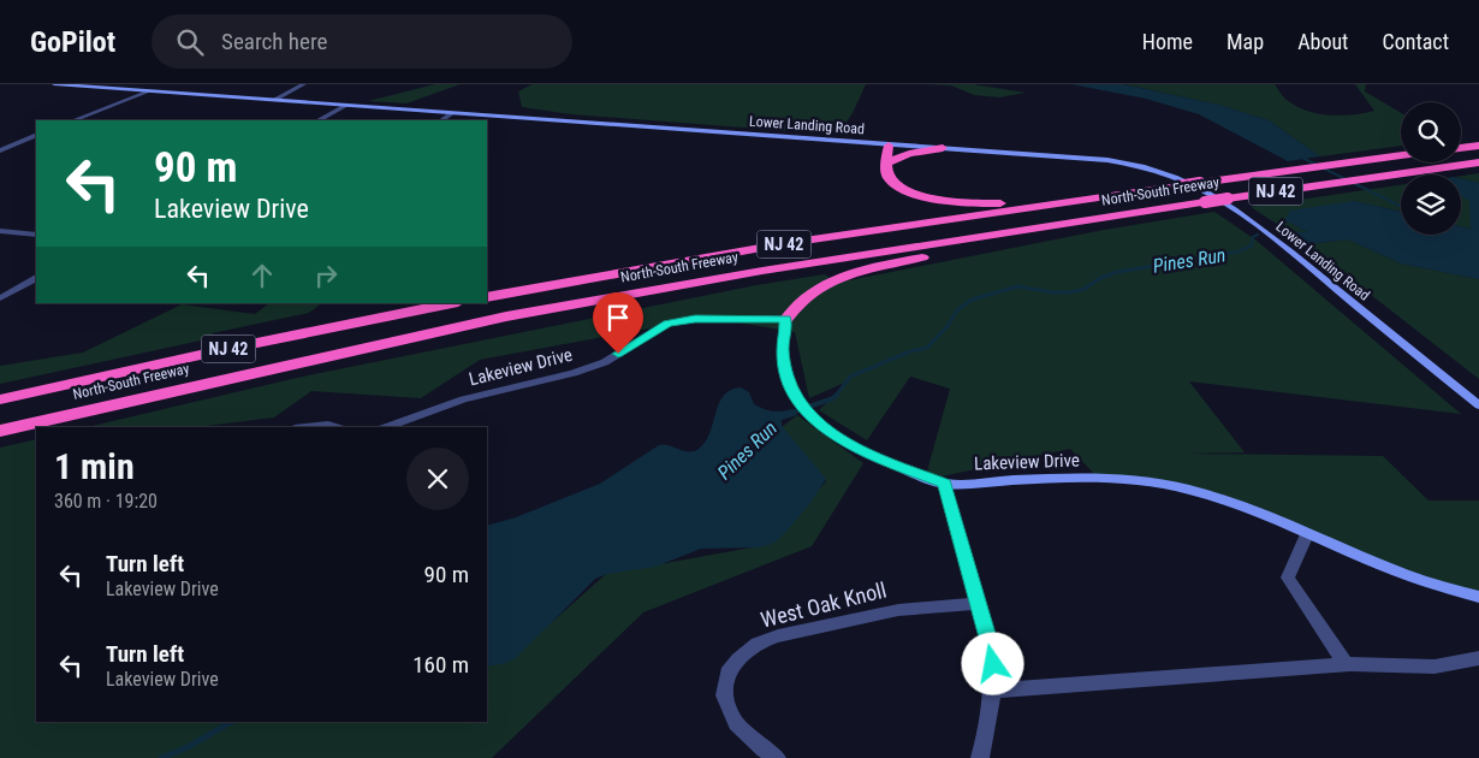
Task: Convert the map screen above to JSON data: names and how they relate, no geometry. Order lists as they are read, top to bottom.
{
  "streets": {
    "highway": ["North-South Freeway", "NJ 42"],
    "main road": ["Lower Landing Road", "Lakeview Drive"],
    "street": ["West Oak Knoll"]
  },
  "water": ["Pines Run"],
  "page": {
    "header": "GoPilot",
    "search": "Search here",
    "nav": [
      "Home",
      "Map",
      "About",
      "Contact"
    ],
    "turn": ["90 m", "Lakeview Drive"],
    "heading": ["1 min", "360 m · 19:20"],
    "list": [
      {
        "name": "Turn left",
        "note": "Lakeview Drive",
        "value": "90 m"
      },
      {
        "name": "Turn left",
        "note": "Lakeview Drive",
        "value": "160 m"
      }
    ]
  }
}
